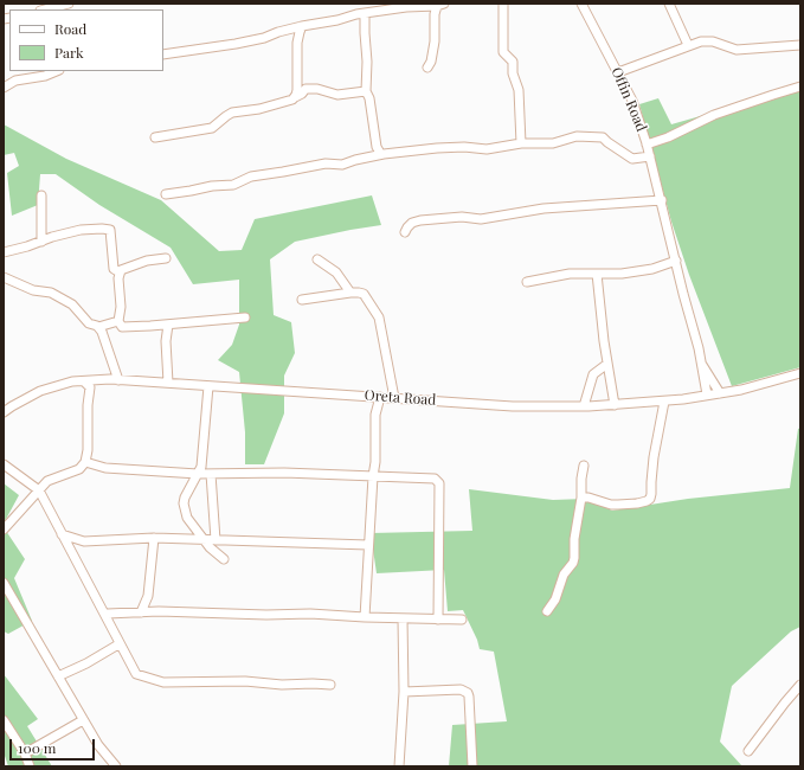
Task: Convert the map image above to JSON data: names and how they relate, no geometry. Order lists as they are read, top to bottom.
{
  "streets": {
    "street": ["Offin Road", "Oreta Road"]
  },
  "legend": ["Road", "Park"],
  "scale_bar": "100 m"
}
